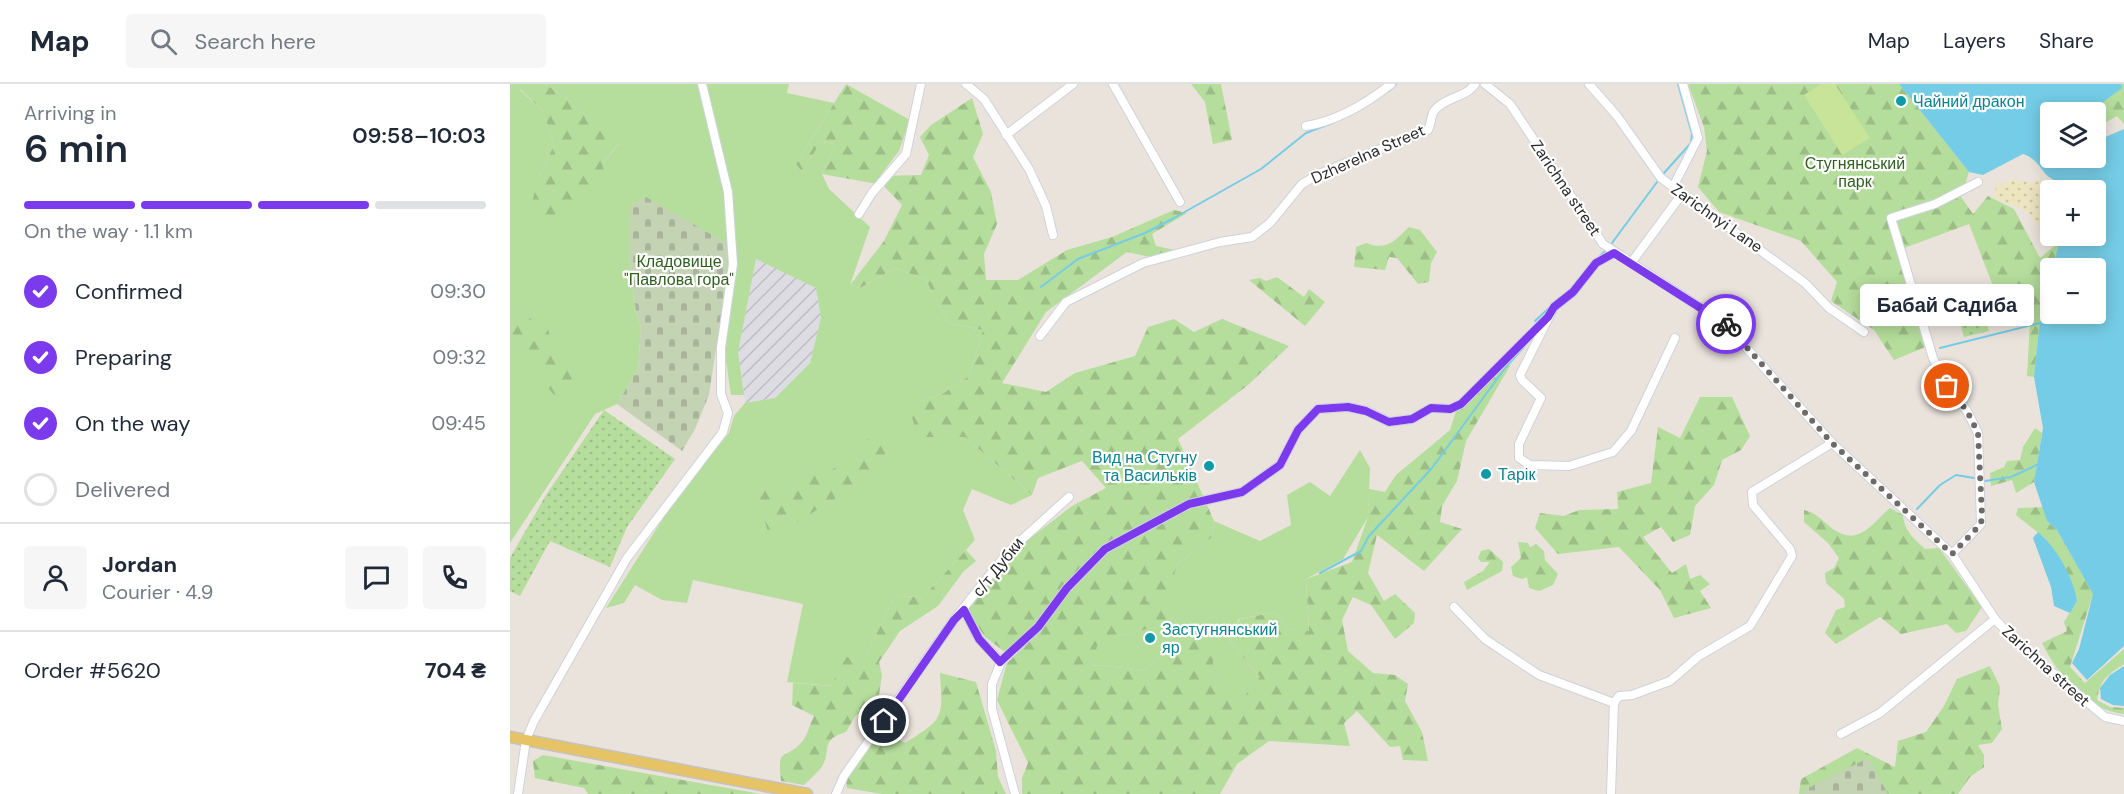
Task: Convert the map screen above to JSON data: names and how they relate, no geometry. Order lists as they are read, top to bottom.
{
  "streets": {
    "street": [
      "Dzherelna Street",
      "Zarichna street",
      "Zarichnyi Lane",
      "с/т Дубки"
    ]
  },
  "parks": ["Стугнянський парк", "Кладовище \"Павлова гора\""],
  "places": [
    "Чайний дракон",
    "Бабай Садиба",
    "Вид на Стугну та Васильків",
    "Тарік",
    "Застугнянський яр"
  ],
  "page": {
    "header": "Map",
    "search": "Search here",
    "nav": ["Map", "Layers", "Share"],
    "heading": ["6 min", "Arriving in", "09:58–10:03"],
    "panel": [
      "Jordan",
      "Courier · 4.9",
      "Order #5620",
      "704 ₴"
    ],
    "map_buttons": ["+", "−"],
    "bar": "On the way · 1.1 km",
    "list": [
      ["Confirmed", "09:30"],
      ["Preparing", "09:32"],
      ["On the way", "09:45"],
      "Delivered"
    ],
    "bubble": "Бабай Садиба"
  }
}
